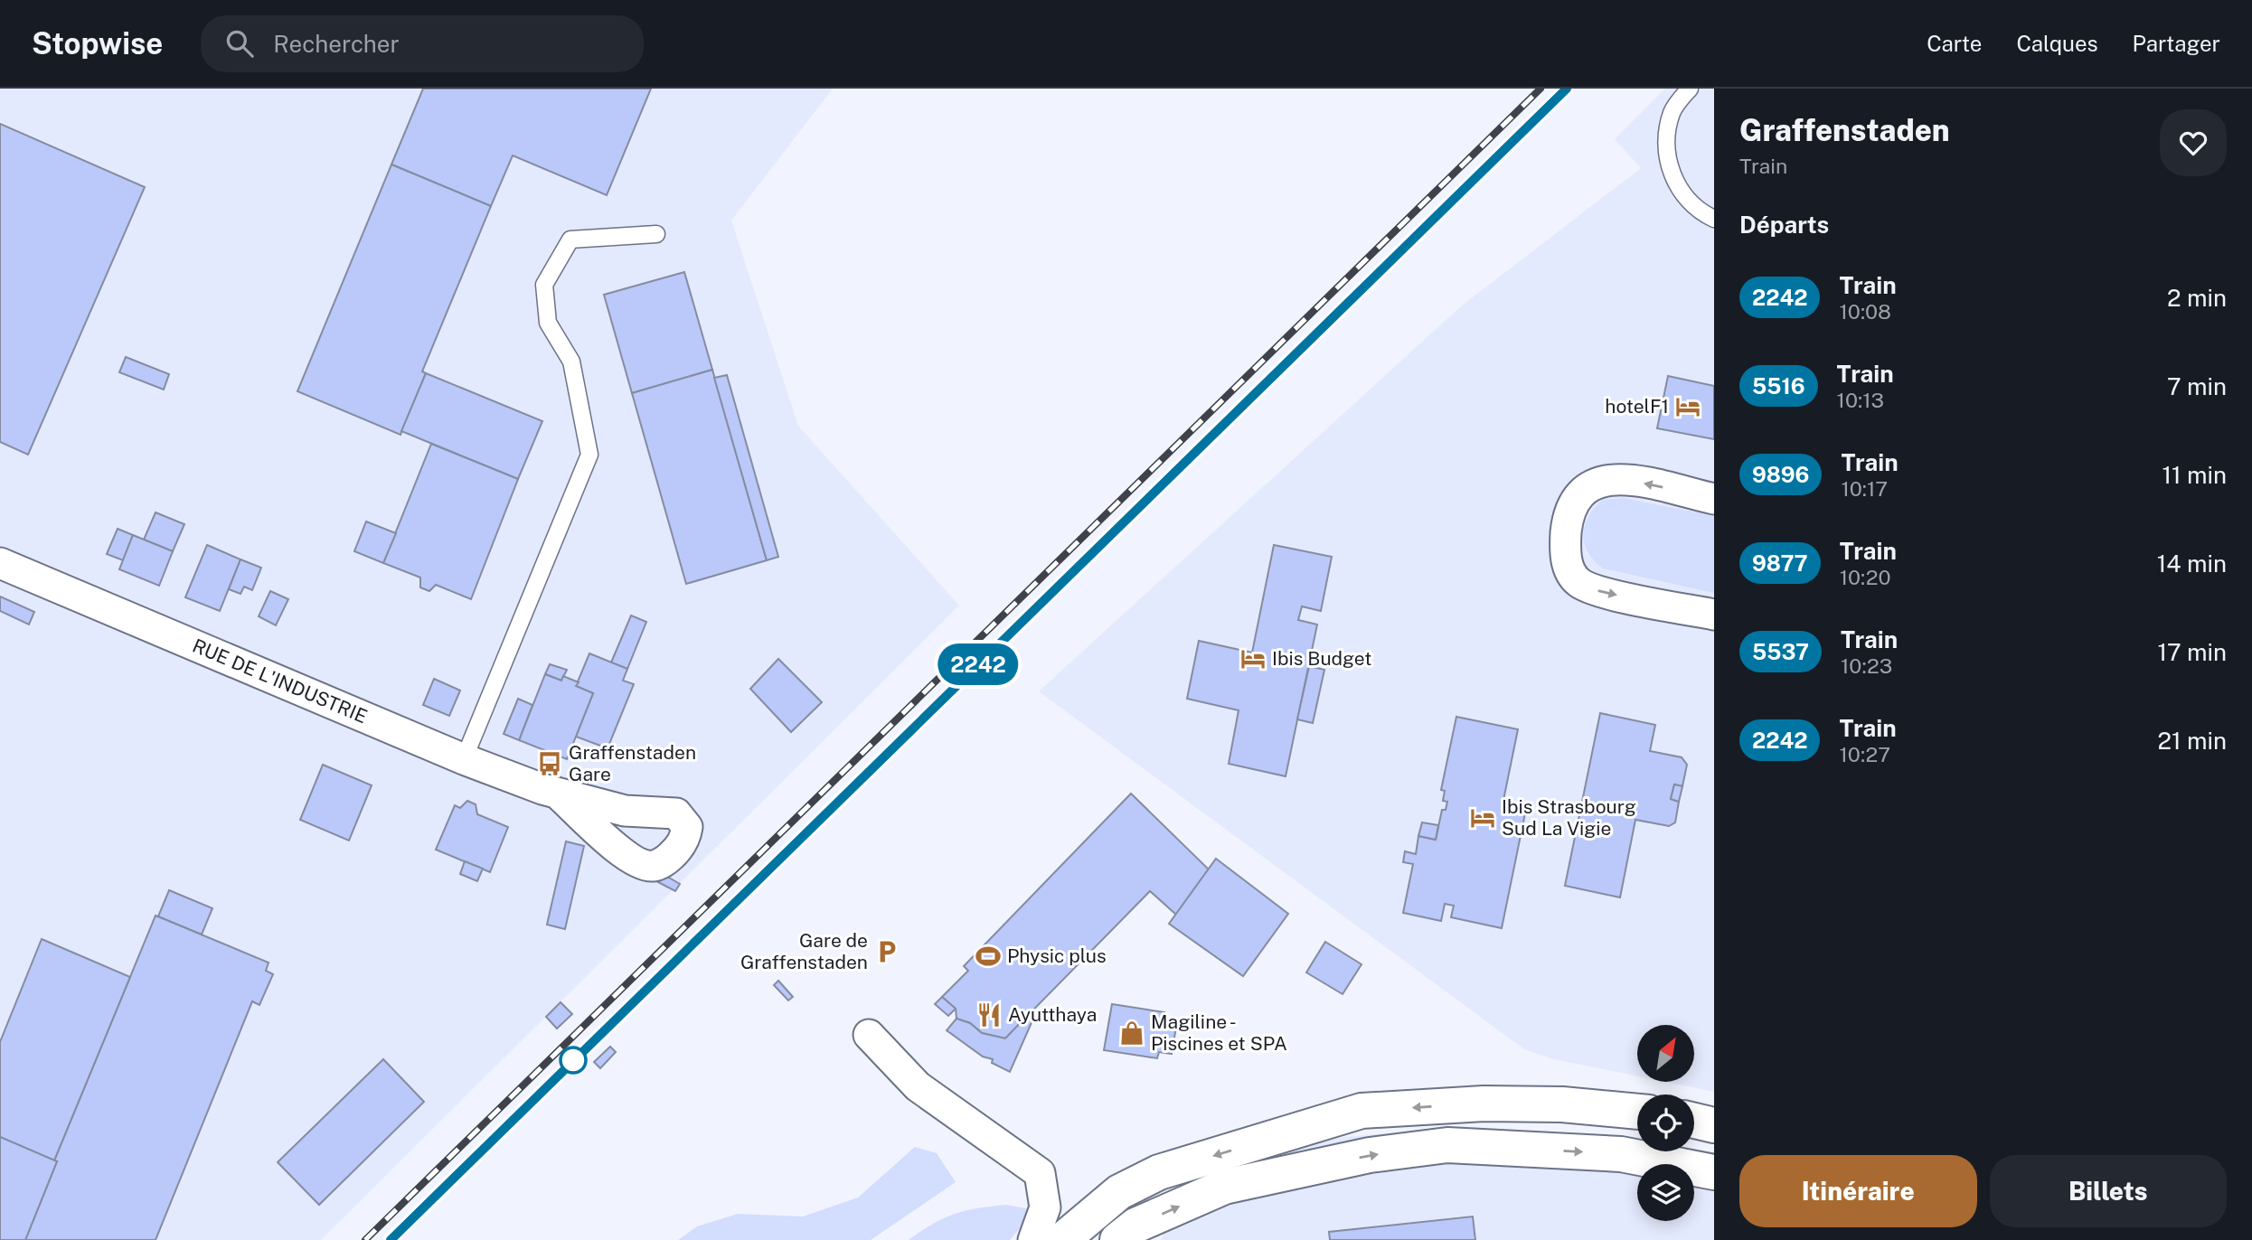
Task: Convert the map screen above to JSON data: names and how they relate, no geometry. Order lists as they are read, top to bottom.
{
  "streets": {
    "street": ["RUE DE L'INDUSTRIE"]
  },
  "places": {
    "hotel": ["hotelF1", "Ibis Budget", "Ibis Strasbourg Sud La Vigie"],
    "bus stop": ["Graffenstaden Gare"],
    "parking": ["Gare de Graffenstaden"],
    "sports": ["Physic plus"],
    "restaurant": ["Ayutthaya"],
    "shop": ["Magiline - Piscines et SPA"]
  },
  "north": "top right",
  "page": {
    "header": "Stopwise",
    "search": "Rechercher",
    "nav": ["Carte", "Calques", "Partager"],
    "on_map": "2242",
    "heading": [
      ["Graffenstaden", "Train"],
      "Départs"
    ],
    "list": [
      {
        "mark": "2242",
        "name": "Train",
        "note": "10:08",
        "value": "2 min"
      },
      {
        "mark": "5516",
        "name": "Train",
        "note": "10:13",
        "value": "7 min"
      },
      {
        "mark": "9896",
        "name": "Train",
        "note": "10:17",
        "value": "11 min"
      },
      {
        "mark": "9877",
        "name": "Train",
        "note": "10:20",
        "value": "14 min"
      },
      {
        "mark": "5537",
        "name": "Train",
        "note": "10:23",
        "value": "17 min"
      },
      {
        "mark": "2242",
        "name": "Train",
        "note": "10:27",
        "value": "21 min"
      }
    ],
    "buttons": ["Itinéraire", "Billets"]
  }
}
